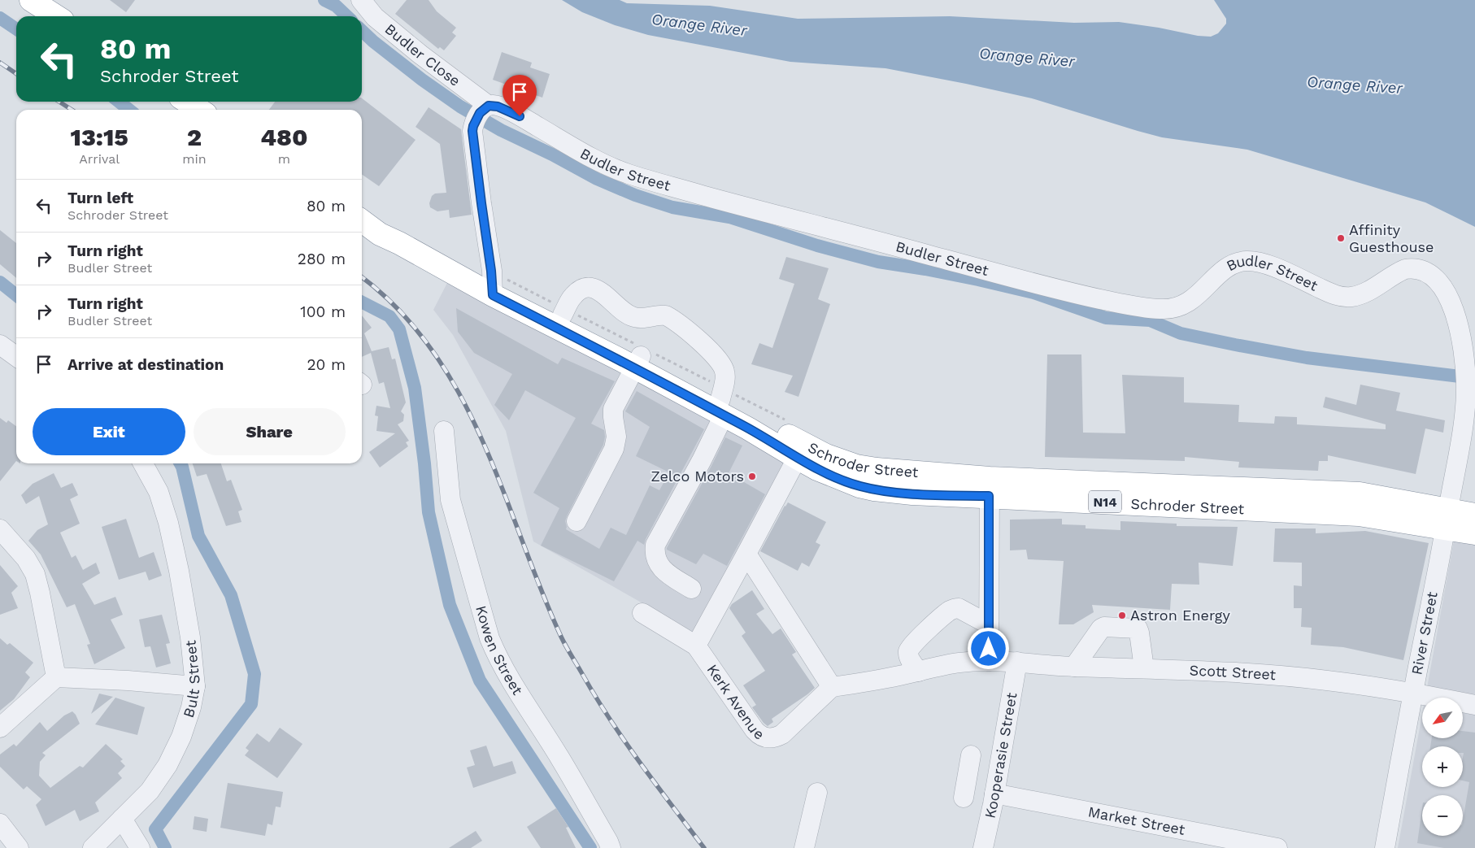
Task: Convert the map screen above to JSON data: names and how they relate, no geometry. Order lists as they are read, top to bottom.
{
  "streets": {
    "highway": ["Schroder Street", "N14"],
    "street": [
      "Budler Close",
      "Budler Street",
      "River Street",
      "Kowen Street",
      "Scott Street",
      "Bult Street",
      "Kerk Avenue",
      "Kooperasie Street",
      "Market Street"
    ]
  },
  "crossings": [
    ["Budler Close", "Budler Street"],
    ["Budler Street", "River Street"],
    ["Schroder Street", "River Street"],
    ["River Street", "Scott Street"],
    ["Scott Street", "Kooperasie Street"],
    ["Kooperasie Street", "Market Street"]
  ],
  "water": ["Orange River"],
  "places": ["Affinity Guesthouse", "Zelco Motors", "Astron Energy"],
  "north": "bottom left",
  "page": {
    "turn": ["80 m", "Schroder Street"],
    "eta": [
      "13:15",
      "Arrival",
      "2",
      "min",
      "480",
      "m"
    ],
    "list": [
      {
        "name": "Turn left",
        "note": "Schroder Street",
        "value": "80 m"
      },
      {
        "name": "Turn right",
        "note": "Budler Street",
        "value": "280 m"
      },
      {
        "name": "Turn right",
        "note": "Budler Street",
        "value": "100 m"
      },
      {
        "name": "Arrive at destination",
        "value": "20 m"
      }
    ],
    "buttons": ["Exit", "Share"],
    "map_buttons": ["+", "−"]
  }
}
